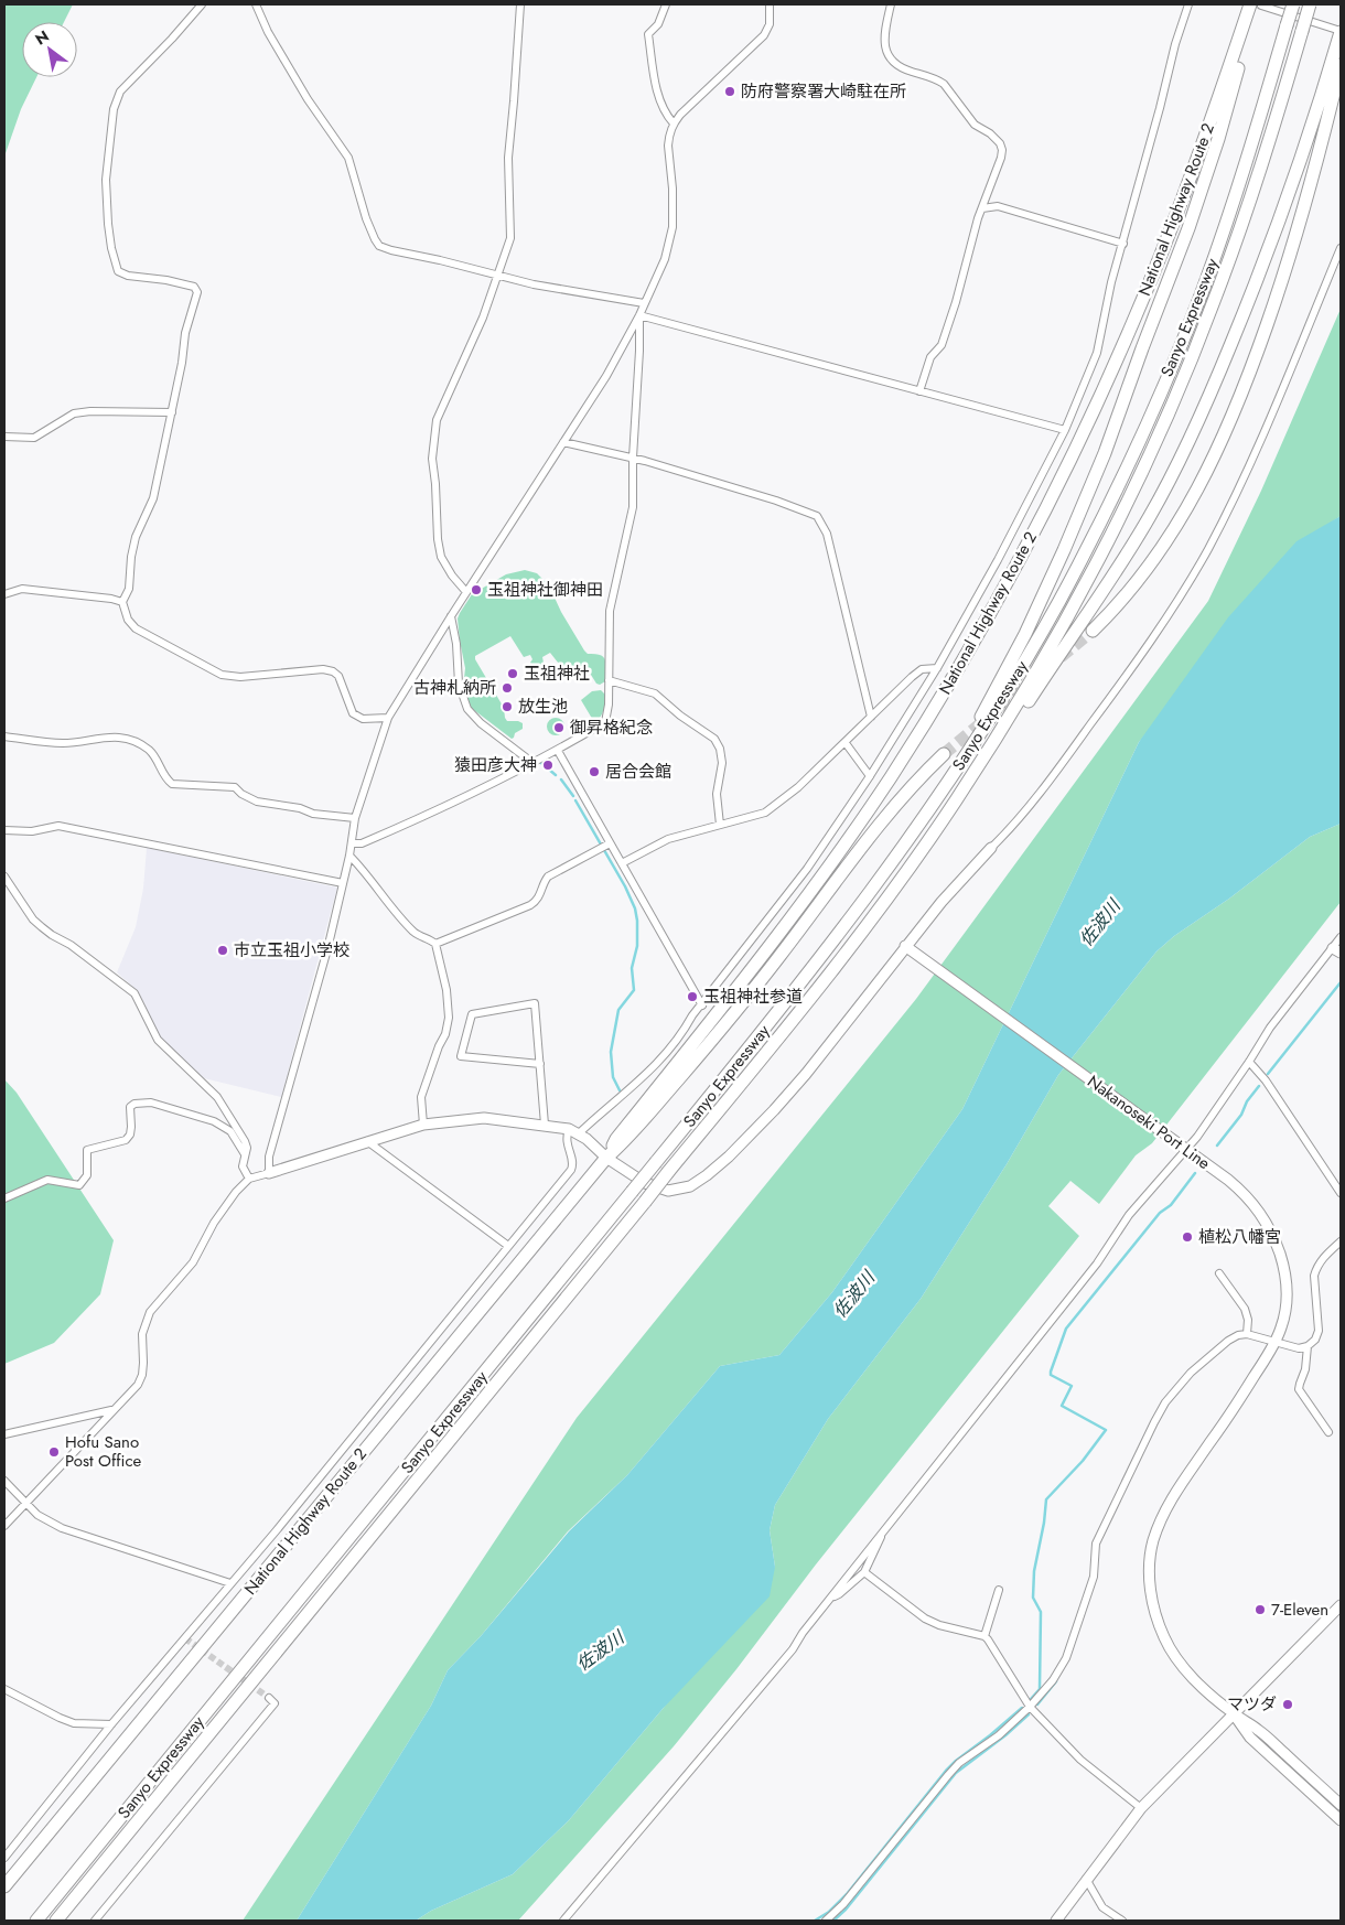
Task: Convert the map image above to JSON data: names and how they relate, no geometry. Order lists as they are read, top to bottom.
{
  "streets": {
    "highway": ["National Highway Route 2", "Sanyo Expressway"],
    "main road": ["Nakanoseki Port Line"]
  },
  "water": ["佐波川"],
  "places": [
    "防府警察署大崎駐在所",
    "玉祖神社御神田",
    "玉祖神社",
    "古神札納所",
    "放生池",
    "御昇格紀念",
    "猿田彦大神",
    "居合会館",
    "市立玉祖小学校",
    "玉祖神社参道",
    "植松八幡宮",
    "Hofu Sano Post Office",
    "7-Eleven",
    "マツダ"
  ],
  "north": "top left"
}
